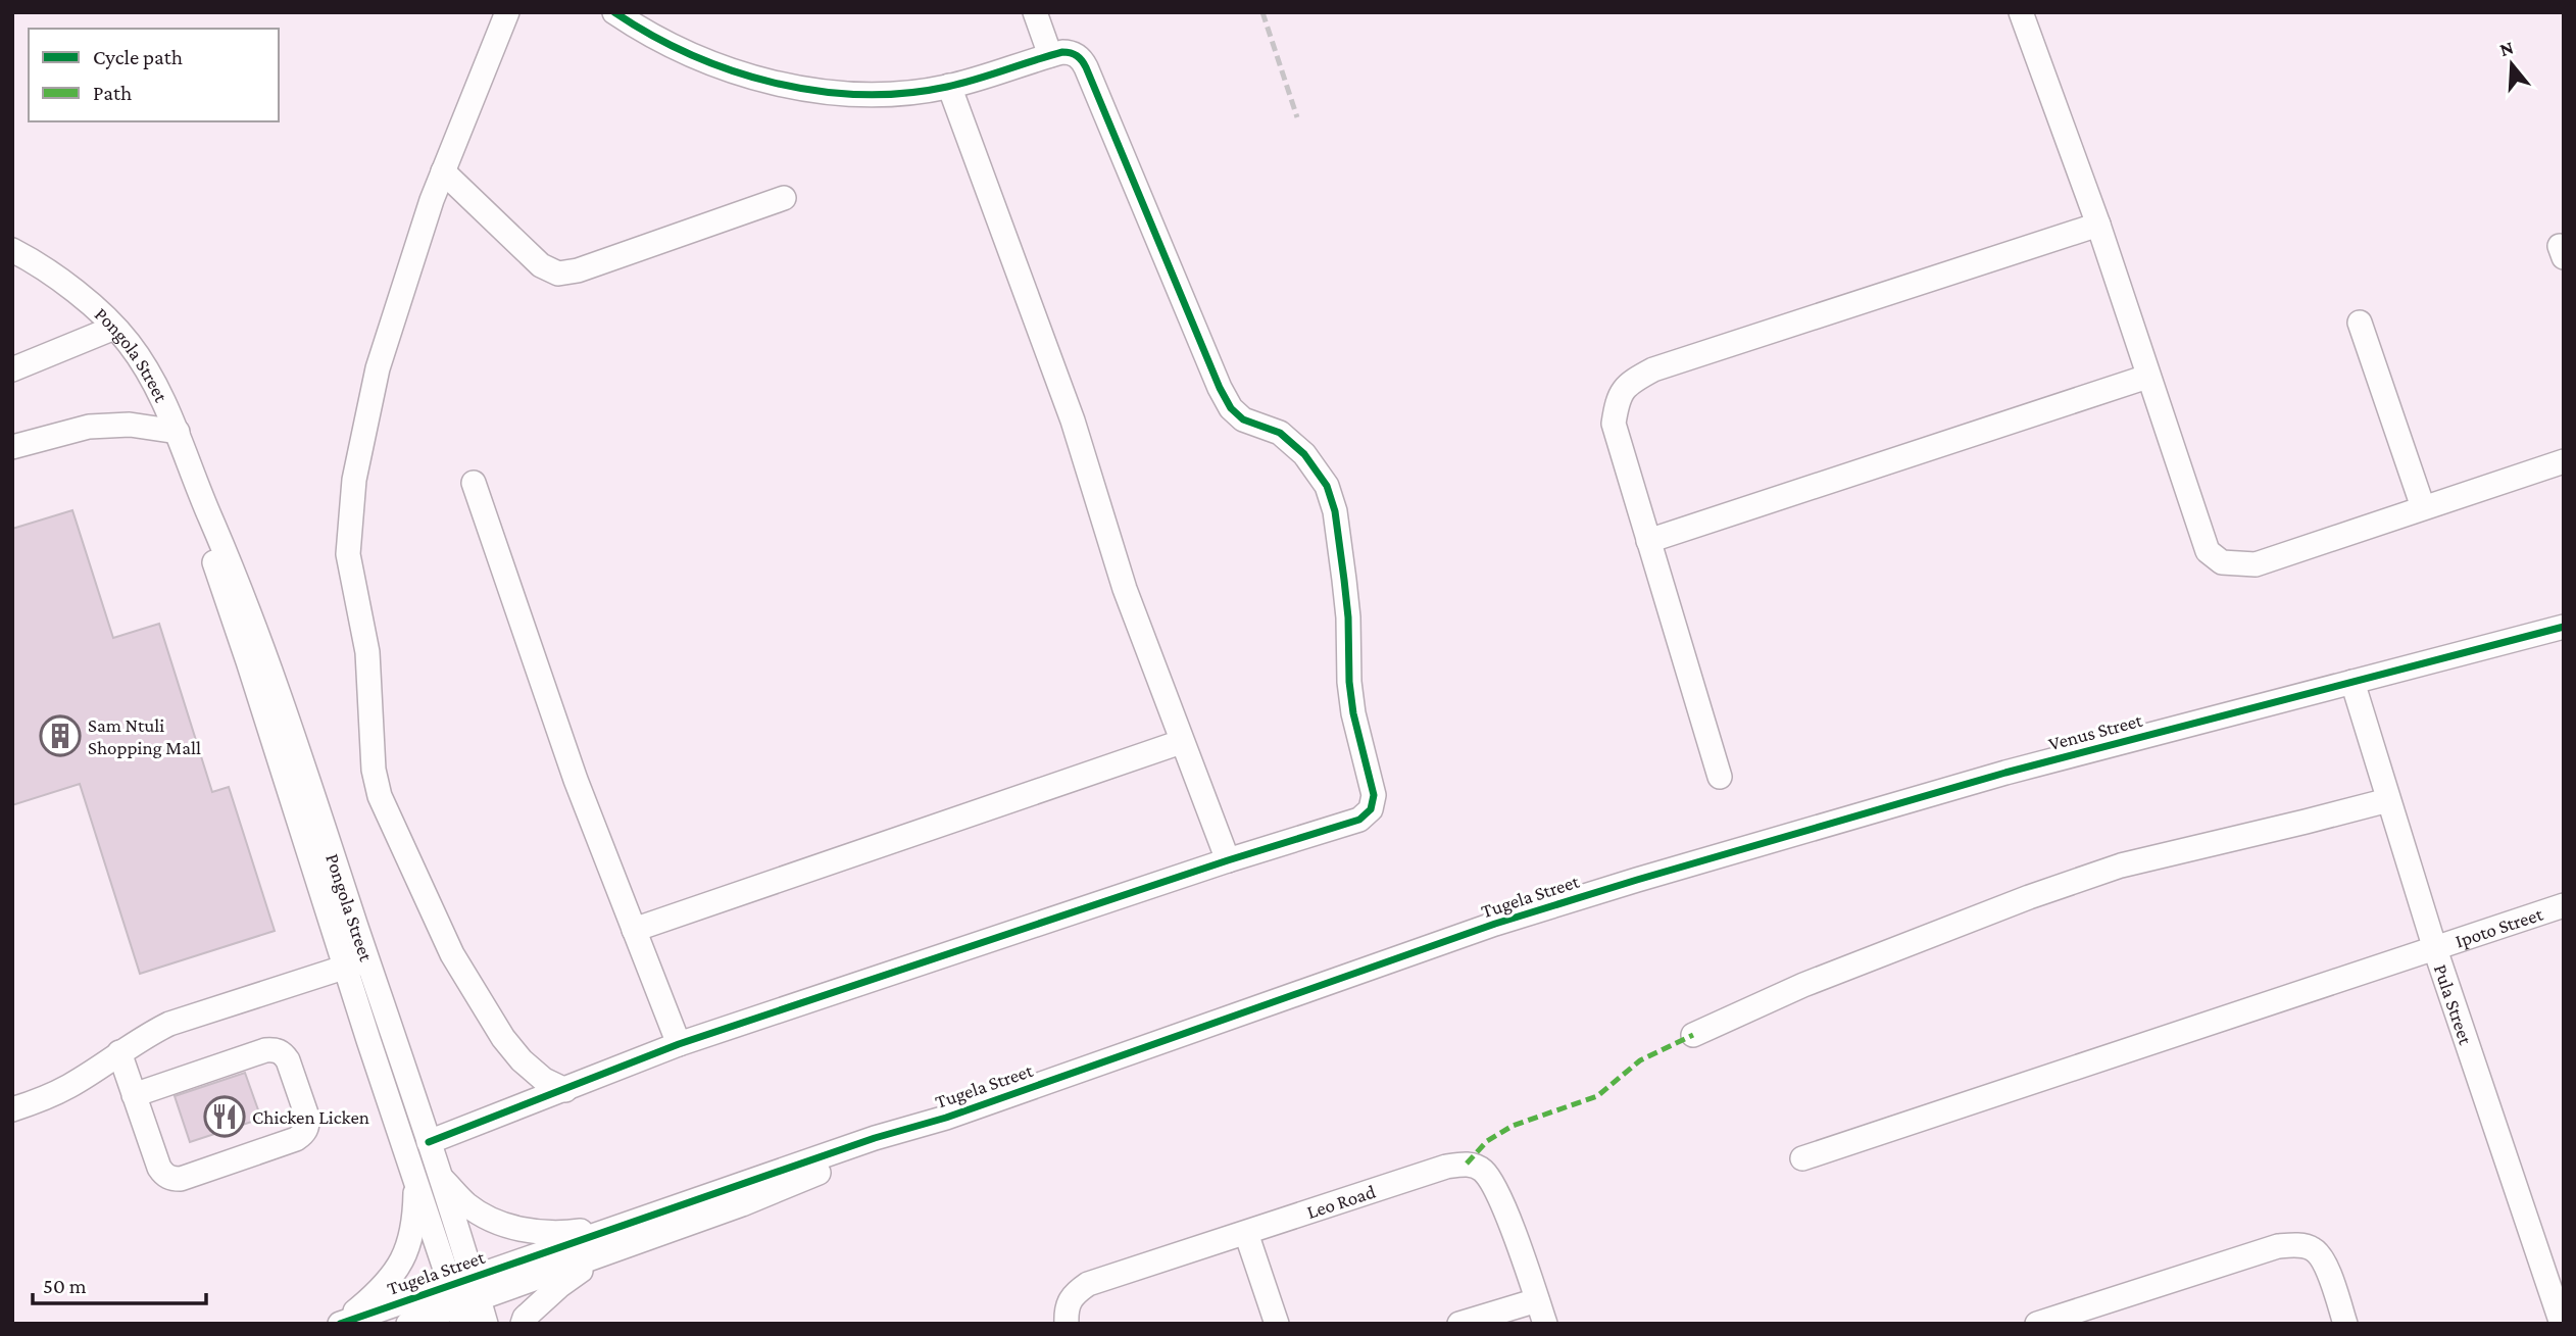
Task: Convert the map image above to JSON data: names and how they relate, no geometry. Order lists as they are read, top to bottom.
{
  "streets": {
    "street": [
      "Pongola Street",
      "Venus Street",
      "Tugela Street",
      "Ipoto Street",
      "Pula Street",
      "Leo Road"
    ]
  },
  "crossings": [
    ["Pongola Street", "Tugela Street"],
    ["Venus Street", "Tugela Street"],
    ["Venus Street", "Pula Street"],
    ["Ipoto Street", "Pula Street"]
  ],
  "places": {
    "building": ["Sam Ntuli Shopping Mall"],
    "restaurant": ["Chicken Licken"]
  },
  "legend": ["Cycle path", "Path"],
  "scale_bar": "50 m",
  "north": "top"
}
